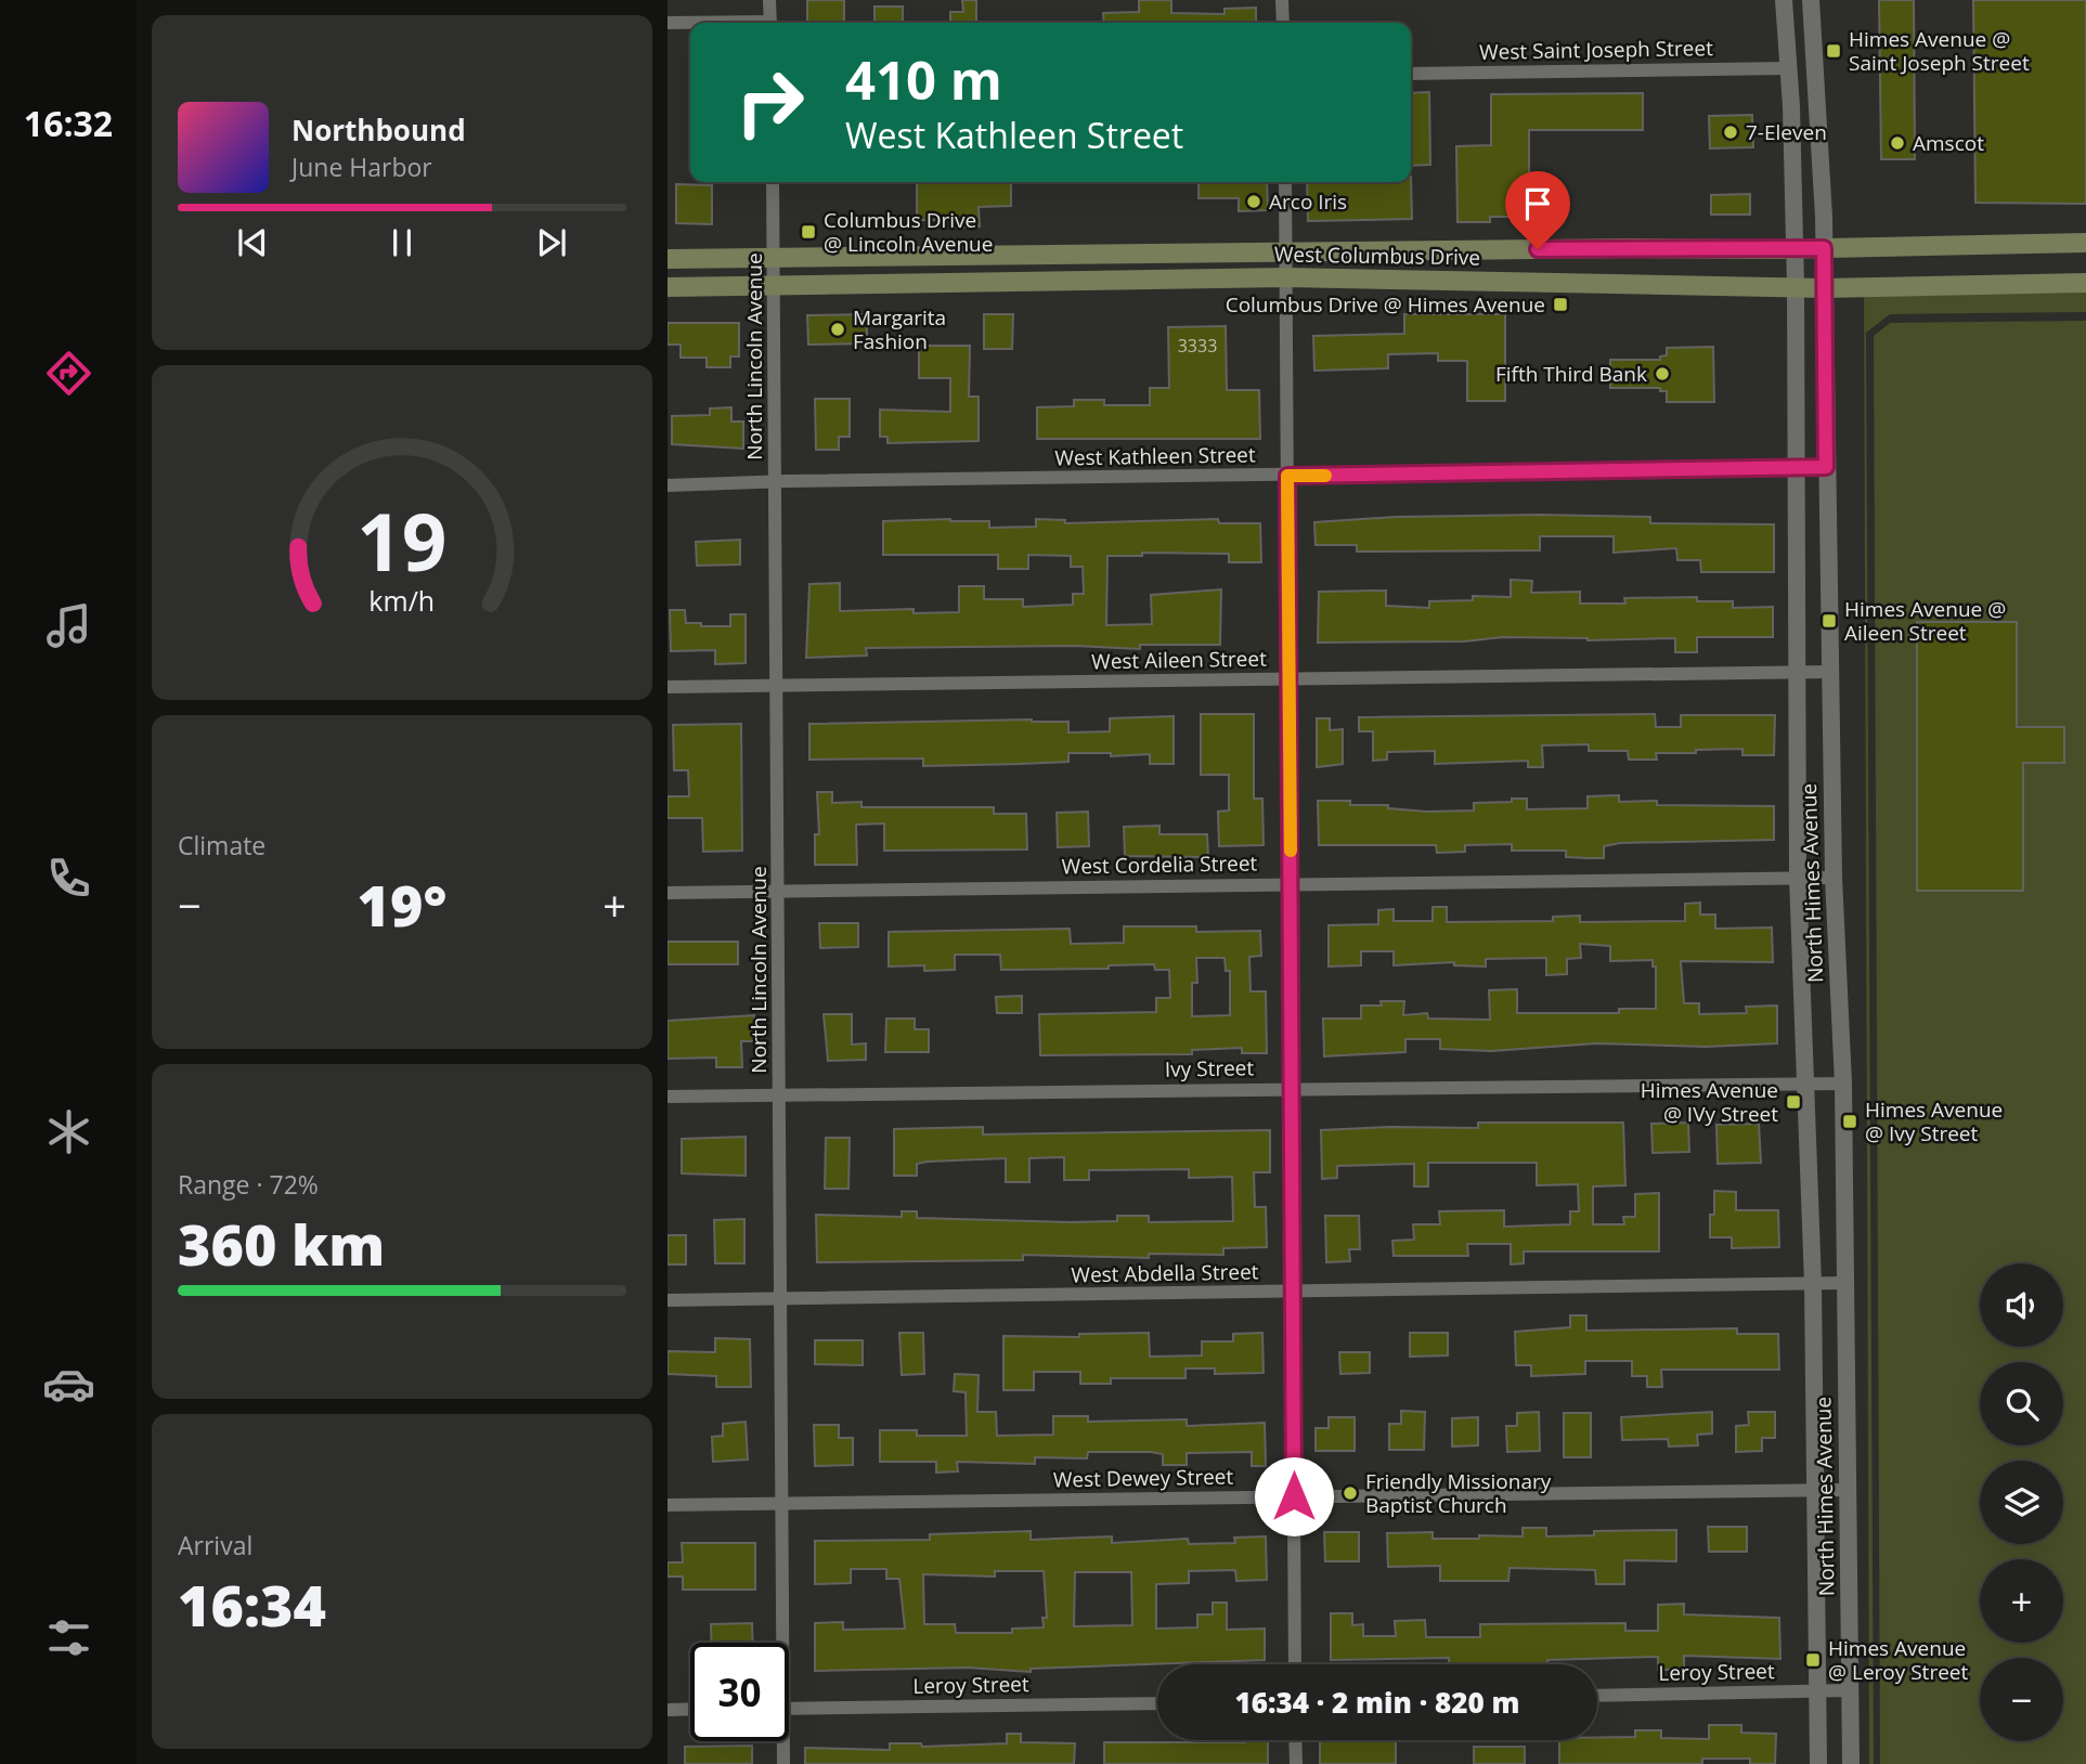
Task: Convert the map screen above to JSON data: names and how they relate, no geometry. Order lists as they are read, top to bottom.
{
  "streets": {
    "main road": ["West Columbus Drive"],
    "street": [
      "West Saint Joseph Street",
      "North Lincoln Avenue",
      "West Kathleen Street",
      "West Aileen Street",
      "West Cordelia Street",
      "North Himes Avenue",
      "Ivy Street",
      "West Abdella Street",
      "West Dewey Street",
      "Leroy Street"
    ]
  },
  "crossings": [
    ["West Saint Joseph Street", "North Himes Avenue"],
    ["West Columbus Drive", "North Lincoln Avenue"],
    ["West Columbus Drive", "North Himes Avenue"],
    ["North Lincoln Avenue", "West Kathleen Street"],
    ["North Lincoln Avenue", "West Aileen Street"],
    ["North Lincoln Avenue", "West Cordelia Street"],
    ["North Lincoln Avenue", "Ivy Street"],
    ["North Lincoln Avenue", "West Abdella Street"],
    ["North Lincoln Avenue", "West Dewey Street"],
    ["West Kathleen Street", "North Himes Avenue"],
    ["West Aileen Street", "North Himes Avenue"],
    ["West Cordelia Street", "North Himes Avenue"],
    ["North Himes Avenue", "Ivy Street"],
    ["North Himes Avenue", "West Abdella Street"],
    ["North Himes Avenue", "West Dewey Street"],
    ["North Himes Avenue", "Leroy Street"]
  ],
  "places": {
    "transit": [
      "Himes Avenue @ Saint Joseph Street",
      "Columbus Drive @ Lincoln Avenue",
      "Columbus Drive @ Himes Avenue",
      "Himes Avenue @ Aileen Street",
      "Himes Avenue @ IVy Street",
      "Himes Avenue @ Ivy Street",
      "Himes Avenue @ Leroy Street"
    ],
    "other": [
      "7-Eleven",
      "Amscot",
      "Arco Iris",
      "Margarita Fashion",
      "Fifth Third Bank",
      "Friendly Missionary Baptist Church"
    ]
  },
  "house_numbers": ["3333"],
  "page": {
    "tabs": "16:32",
    "turn": ["410 m", "West Kathleen Street"],
    "song": ["Northbound", "June Harbor"],
    "tile": [
      "Climate",
      ["Range · 72%", "360 km"],
      ["Arrival", "16:34"]
    ],
    "heat": ["−", "19°", "+"],
    "map_buttons": ["+", "−"],
    "limit": "30",
    "trip": "16:34 · 2 min · 820 m",
    "gauge": ["19", "km/h"]
  }
}
